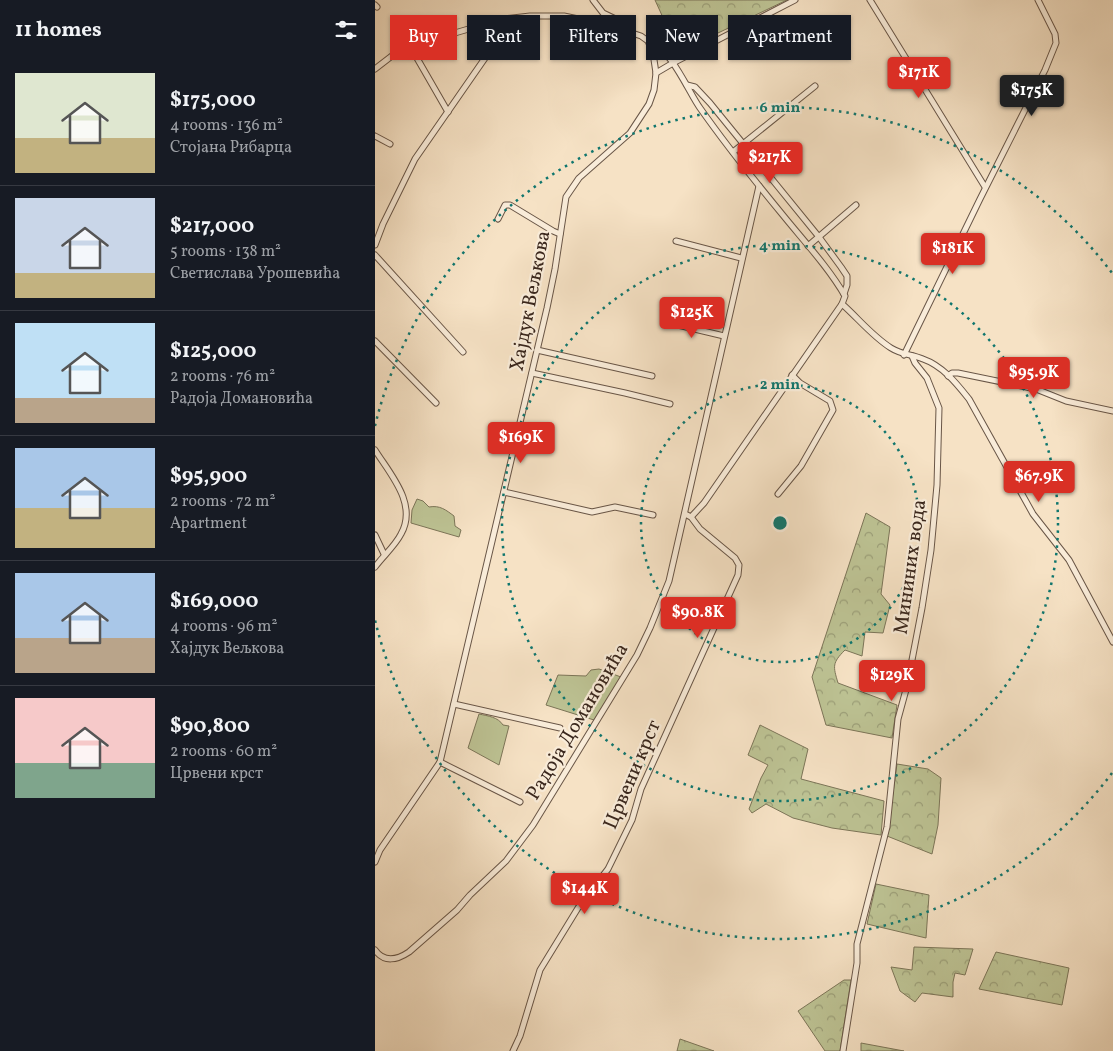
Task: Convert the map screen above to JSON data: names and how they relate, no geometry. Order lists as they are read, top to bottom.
{
  "streets": {
    "street": [
      "Хајдук Вељкова",
      "Мининих вода",
      "Радоја Домановића",
      "Црвени крст"
    ]
  },
  "crossings": [
    ["Радоја Домановића", "Црвени крст"]
  ],
  "page": {
    "heading": "11 homes",
    "chip": [
      "Buy",
      "Rent",
      "Filters",
      "New",
      "Apartment"
    ],
    "price": [
      "$171K",
      "$175K",
      "$217K",
      "$181K",
      "$125K",
      "$95.9K",
      "$169K",
      "$67.9K",
      "$90.8K",
      "$129K",
      "$144K"
    ],
    "list": [
      {
        "name": "$175,000",
        "note": "4 rooms · 136 m² · Стојана Рибарца"
      },
      {
        "name": "$217,000",
        "note": "5 rooms · 138 m² · Светислава Урошевића"
      },
      {
        "name": "$125,000",
        "note": "2 rooms · 76 m² · Радоја Домановића"
      },
      {
        "name": "$95,900",
        "note": "2 rooms · 72 m² · Apartment"
      },
      {
        "name": "$169,000",
        "note": "4 rooms · 96 m² · Хајдук Вељкова"
      },
      {
        "name": "$90,800",
        "note": "2 rooms · 60 m² · Црвени крст"
      }
    ]
  },
  "rings": ["6 min", "4 min", "2 min"]
}
